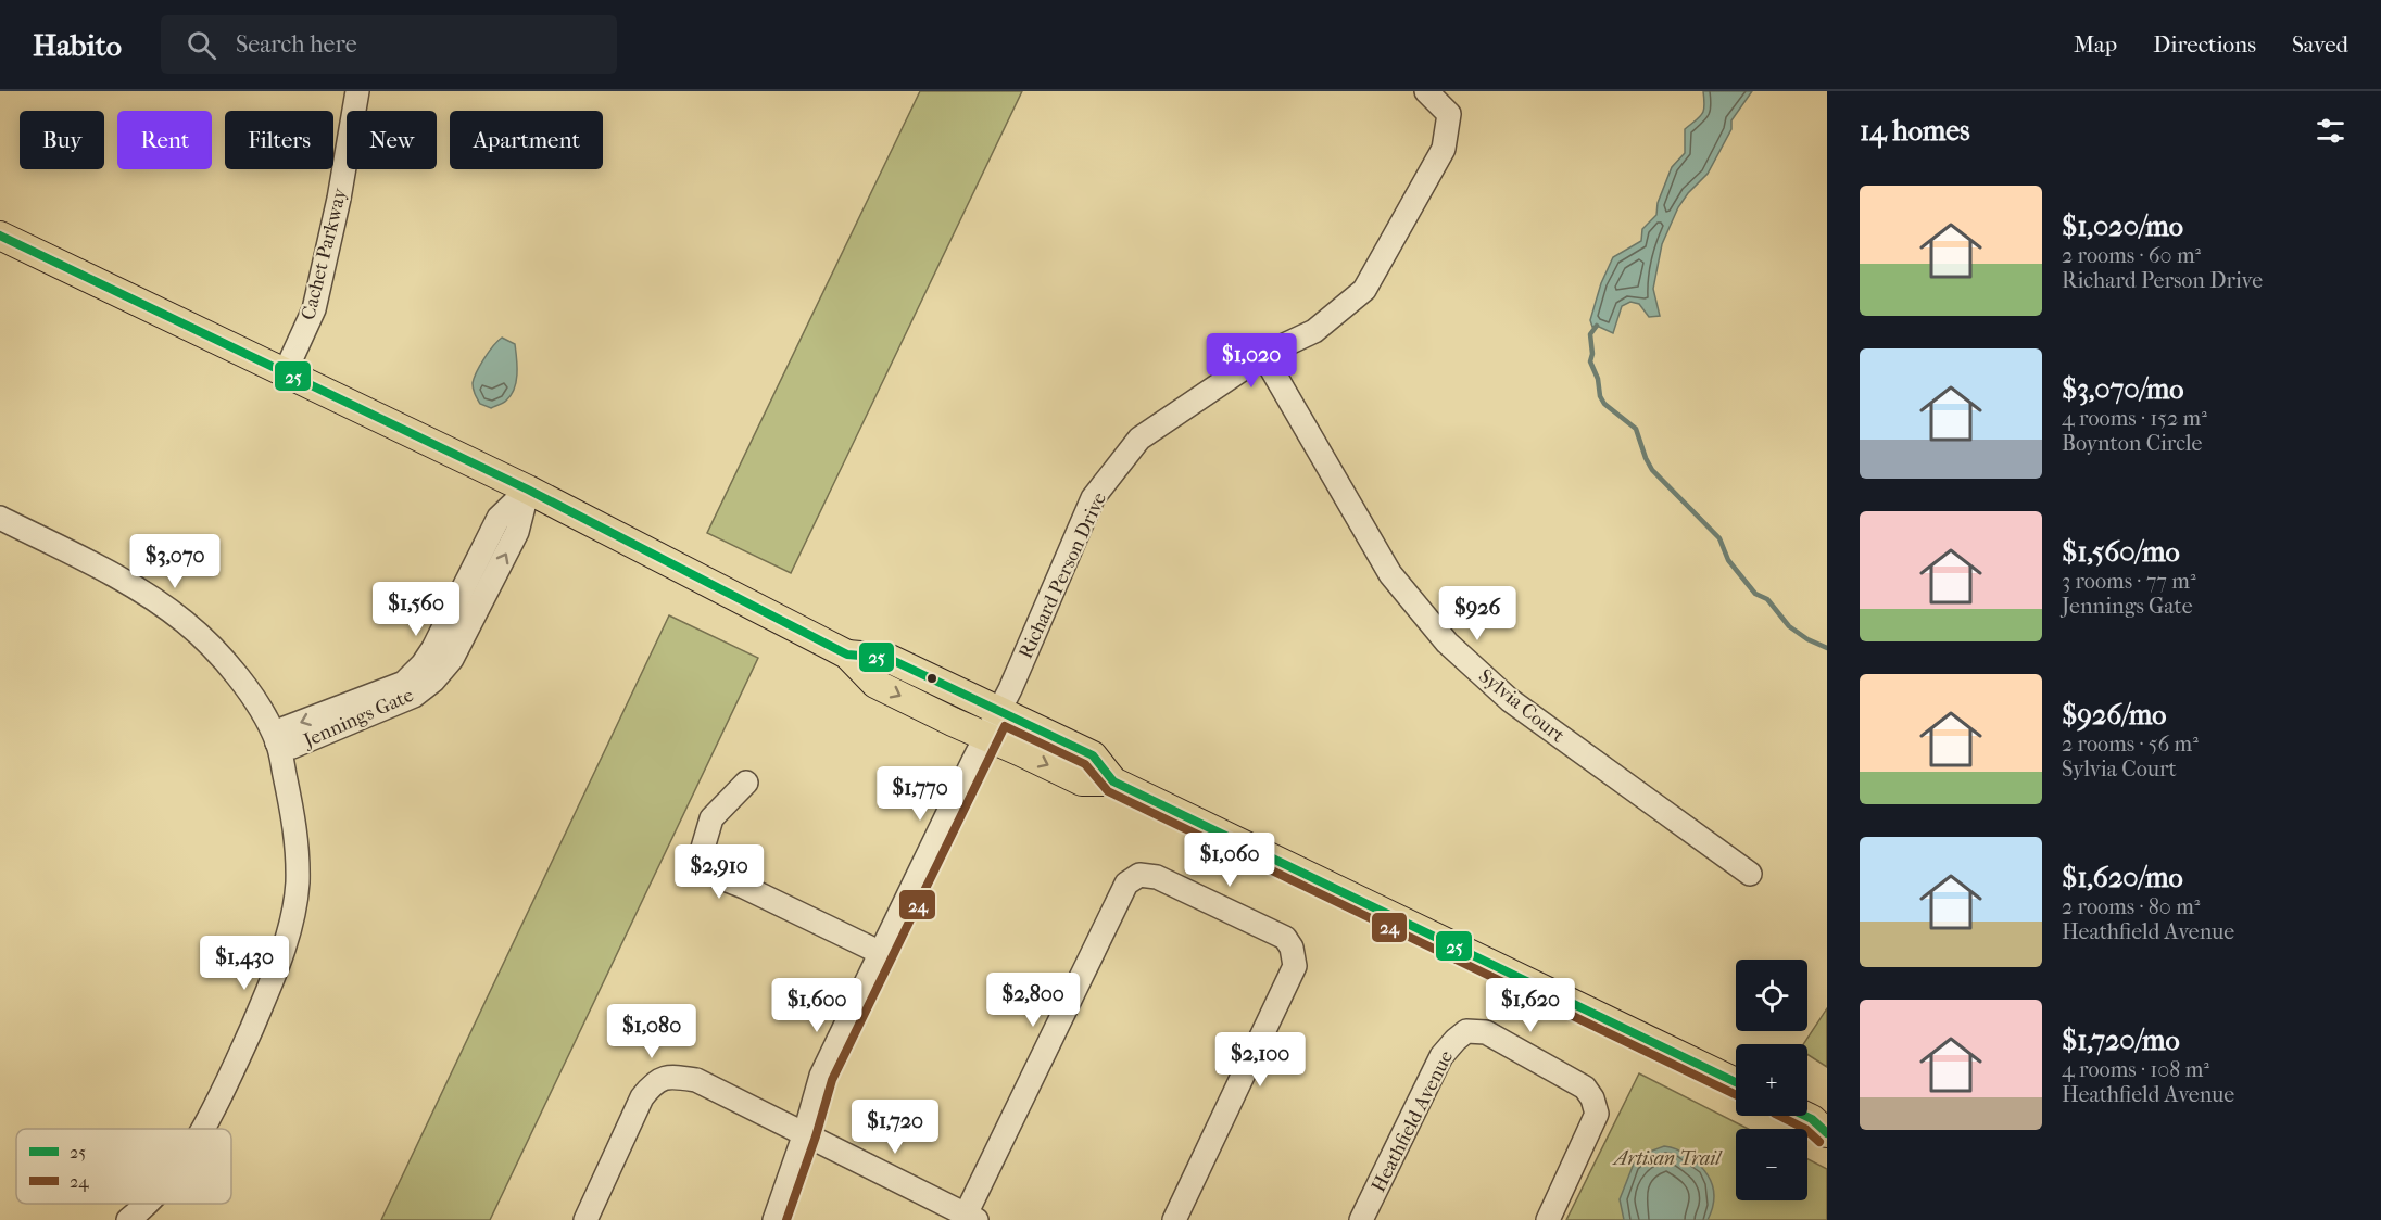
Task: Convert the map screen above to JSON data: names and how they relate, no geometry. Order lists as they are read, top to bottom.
{
  "streets": {
    "street": [
      "Cachet Parkway",
      "Richard Person Drive",
      "Sylvia Court",
      "Jennings Gate",
      "Heathfield Avenue"
    ]
  },
  "crossings": [
    ["Richard Person Drive", "Sylvia Court"]
  ],
  "parks": ["Artisan Trail"],
  "lines": ["transit line 25", "transit line 24"],
  "legend": ["25", "24"],
  "page": {
    "header": "Habito",
    "search": "Search here",
    "nav": ["Map", "Directions", "Saved"],
    "heading": "14 homes",
    "chip": [
      "Buy",
      "Rent",
      "Filters",
      "New",
      "Apartment"
    ],
    "list": [
      {
        "name": "$1,020/mo",
        "note": "2 rooms · 60 m² · Richard Person Drive"
      },
      {
        "name": "$3,070/mo",
        "note": "4 rooms · 152 m² · Boynton Circle"
      },
      {
        "name": "$1,560/mo",
        "note": "3 rooms · 77 m² · Jennings Gate"
      },
      {
        "name": "$926/mo",
        "note": "2 rooms · 56 m² · Sylvia Court"
      },
      {
        "name": "$1,620/mo",
        "note": "2 rooms · 80 m² · Heathfield Avenue"
      },
      {
        "name": "$1,720/mo",
        "note": "4 rooms · 108 m² · Heathfield Avenue"
      }
    ],
    "price": [
      "$1,020",
      "$3,070",
      "$1,560",
      "$926",
      "$1,770",
      "$1,060",
      "$2,910",
      "$1,430",
      "$2,800",
      "$1,600",
      "$1,620",
      "$1,080",
      "$2,100",
      "$1,720"
    ],
    "map_buttons": ["+", "−"]
  }
}
